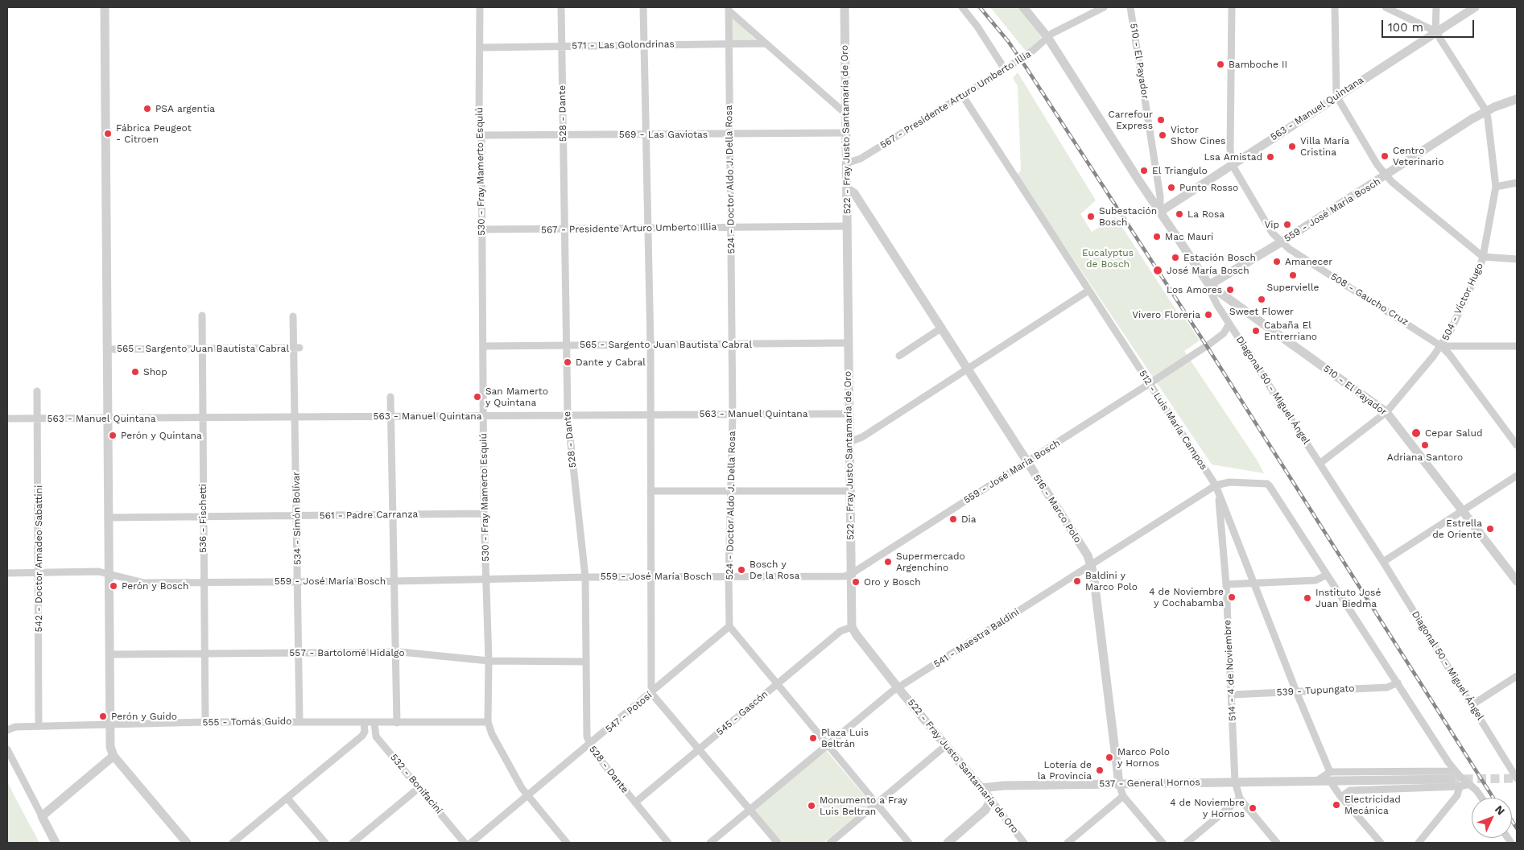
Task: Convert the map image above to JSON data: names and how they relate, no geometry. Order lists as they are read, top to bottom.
{
  "streets": {
    "street": [
      "571 - Las Golondrinas",
      "510 - El Payador",
      "567 - Presidente Arturo Umberto Illia",
      "563 - Manuel Quintana",
      "528 - Dante",
      "522 - Fray Justo Santamaría de Oro",
      "569 - Las Gaviotas",
      "530 - Fray Mamerto Esquiú",
      "524 - Doctor Aldo J. Della Rosa",
      "559 - José María Bosch",
      "508 - Gaucho Cruz",
      "504 - Víctor Hugo",
      "565 - Sargento Juan Bautista Cabral",
      "Diagonal 50 - Miguel Ángel",
      "512 - Luis María Campos",
      "516 - Marco Polo",
      "561 - Padre Carranza",
      "536 - Fischetti",
      "534 - Simón Bolívar",
      "542 - Doctor Amadeo Sabattini",
      "541 - Maestra Baldini",
      "557 - Bartolomé Hidalgo",
      "514 - 4 de Noviembre",
      "539 - Tupungato",
      "547 - Potosí",
      "545 - Gascón",
      "555 - Tomás Guido",
      "537 - General Hornos",
      "532 - Bonifacini"
    ]
  },
  "crossings": [
    ["571 - Las Golondrinas", "528 - Dante"],
    ["571 - Las Golondrinas", "530 - Fray Mamerto Esquiú"],
    ["571 - Las Golondrinas", "524 - Doctor Aldo J. Della Rosa"],
    ["510 - El Payador", "563 - Manuel Quintana"],
    ["510 - El Payador", "559 - José María Bosch"],
    ["510 - El Payador", "504 - Víctor Hugo"],
    ["510 - El Payador", "Diagonal 50 - Miguel Ángel"],
    ["567 - Presidente Arturo Umberto Illia", "528 - Dante"],
    ["567 - Presidente Arturo Umberto Illia", "522 - Fray Justo Santamaría de Oro"],
    ["567 - Presidente Arturo Umberto Illia", "530 - Fray Mamerto Esquiú"],
    ["567 - Presidente Arturo Umberto Illia", "524 - Doctor Aldo J. Della Rosa"],
    ["567 - Presidente Arturo Umberto Illia", "Diagonal 50 - Miguel Ángel"],
    ["567 - Presidente Arturo Umberto Illia", "512 - Luis María Campos"],
    ["563 - Manuel Quintana", "528 - Dante"],
    ["563 - Manuel Quintana", "522 - Fray Justo Santamaría de Oro"],
    ["563 - Manuel Quintana", "530 - Fray Mamerto Esquiú"],
    ["563 - Manuel Quintana", "524 - Doctor Aldo J. Della Rosa"],
    ["563 - Manuel Quintana", "508 - Gaucho Cruz"],
    ["563 - Manuel Quintana", "504 - Víctor Hugo"],
    ["563 - Manuel Quintana", "Diagonal 50 - Miguel Ángel"],
    ["563 - Manuel Quintana", "536 - Fischetti"],
    ["563 - Manuel Quintana", "534 - Simón Bolívar"],
    ["563 - Manuel Quintana", "542 - Doctor Amadeo Sabattini"],
    ["528 - Dante", "569 - Las Gaviotas"],
    ["528 - Dante", "559 - José María Bosch"],
    ["528 - Dante", "565 - Sargento Juan Bautista Cabral"],
    ["528 - Dante", "557 - Bartolomé Hidalgo"],
    ["528 - Dante", "547 - Potosí"],
    ["528 - Dante", "545 - Gascón"],
    ["522 - Fray Justo Santamaría de Oro", "569 - Las Gaviotas"],
    ["522 - Fray Justo Santamaría de Oro", "559 - José María Bosch"],
    ["522 - Fray Justo Santamaría de Oro", "565 - Sargento Juan Bautista Cabral"],
    ["522 - Fray Justo Santamaría de Oro", "516 - Marco Polo"],
    ["522 - Fray Justo Santamaría de Oro", "541 - Maestra Baldini"],
    ["522 - Fray Justo Santamaría de Oro", "545 - Gascón"],
    ["522 - Fray Justo Santamaría de Oro", "537 - General Hornos"],
    ["569 - Las Gaviotas", "530 - Fray Mamerto Esquiú"],
    ["569 - Las Gaviotas", "524 - Doctor Aldo J. Della Rosa"],
    ["530 - Fray Mamerto Esquiú", "559 - José María Bosch"],
    ["530 - Fray Mamerto Esquiú", "565 - Sargento Juan Bautista Cabral"],
    ["530 - Fray Mamerto Esquiú", "561 - Padre Carranza"],
    ["530 - Fray Mamerto Esquiú", "557 - Bartolomé Hidalgo"],
    ["530 - Fray Mamerto Esquiú", "547 - Potosí"],
    ["530 - Fray Mamerto Esquiú", "555 - Tomás Guido"],
    ["524 - Doctor Aldo J. Della Rosa", "559 - José María Bosch"],
    ["524 - Doctor Aldo J. Della Rosa", "565 - Sargento Juan Bautista Cabral"],
    ["524 - Doctor Aldo J. Della Rosa", "547 - Potosí"],
    ["559 - José María Bosch", "508 - Gaucho Cruz"],
    ["559 - José María Bosch", "504 - Víctor Hugo"],
    ["559 - José María Bosch", "Diagonal 50 - Miguel Ángel"],
    ["559 - José María Bosch", "512 - Luis María Campos"],
    ["559 - José María Bosch", "516 - Marco Polo"],
    ["559 - José María Bosch", "536 - Fischetti"],
    ["559 - José María Bosch", "534 - Simón Bolívar"],
    ["559 - José María Bosch", "542 - Doctor Amadeo Sabattini"],
    ["508 - Gaucho Cruz", "504 - Víctor Hugo"],
    ["504 - Víctor Hugo", "Diagonal 50 - Miguel Ángel"],
    ["565 - Sargento Juan Bautista Cabral", "536 - Fischetti"],
    ["565 - Sargento Juan Bautista Cabral", "534 - Simón Bolívar"],
    ["512 - Luis María Campos", "541 - Maestra Baldini"],
    ["512 - Luis María Campos", "514 - 4 de Noviembre"],
    ["512 - Luis María Campos", "539 - Tupungato"],
    ["512 - Luis María Campos", "537 - General Hornos"],
    ["516 - Marco Polo", "541 - Maestra Baldini"],
    ["516 - Marco Polo", "537 - General Hornos"],
    ["561 - Padre Carranza", "536 - Fischetti"],
    ["561 - Padre Carranza", "534 - Simón Bolívar"],
    ["536 - Fischetti", "557 - Bartolomé Hidalgo"],
    ["536 - Fischetti", "555 - Tomás Guido"],
    ["534 - Simón Bolívar", "557 - Bartolomé Hidalgo"],
    ["534 - Simón Bolívar", "555 - Tomás Guido"],
    ["542 - Doctor Amadeo Sabattini", "555 - Tomás Guido"],
    ["541 - Maestra Baldini", "514 - 4 de Noviembre"],
    ["514 - 4 de Noviembre", "539 - Tupungato"],
    ["514 - 4 de Noviembre", "537 - General Hornos"],
    ["555 - Tomás Guido", "532 - Bonifacini"]
  ],
  "parks": ["Eucalyptus de Bosch"],
  "places": [
    "Bamboche II",
    "PSA argentia",
    "Carrefour Express",
    "Fábrica Peugeot - Citroen",
    "Victor Show Cines",
    "Villa María Cristina",
    "Centro Veterinario",
    "Lsa Amistad",
    "El Triangulo",
    "Punto Rosso",
    "La Rosa",
    "Subestación Bosch",
    "Vip",
    "Mac Mauri",
    "Estación Bosch",
    "Amanecer",
    "José María Bosch",
    "Supervielle",
    "Los Amores",
    "Sweet Flower",
    "Vivero Floreria",
    "Cabaña El Entrerriano",
    "Dante y Cabral",
    "Shop",
    "San Mamerto y Quintana",
    "Cepar Salud",
    "Perón y Quintana",
    "Adriana Santoro",
    "Dia",
    "Estrella de Oriente",
    "Supermercado Argenchino",
    "Bosch y De la Rosa",
    "Baldini y Marco Polo",
    "Oro y Bosch",
    "Perón y Bosch",
    "4 de Noviembre y Cochabamba",
    "Instituto José Juan Biedma",
    "Perón y Guido",
    "Plaza Luis Beltrán",
    "Marco Polo y Hornos",
    "Lotería de la Provincia",
    "Electricidad Mecánica",
    "Monumento a Fray Luis Beltran",
    "4 de Noviembre y Hornos"
  ],
  "scale_bar": "100 m",
  "north": "top right"
}
